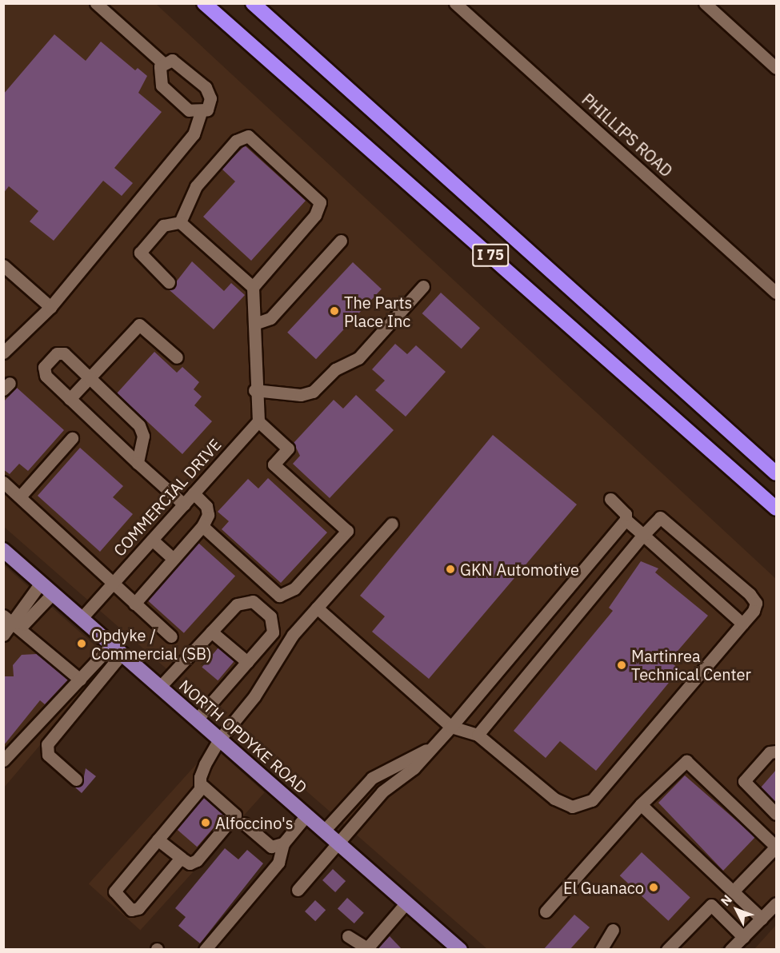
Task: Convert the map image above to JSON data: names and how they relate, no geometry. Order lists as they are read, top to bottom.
{
  "streets": {
    "highway": ["I 75"],
    "main road": ["NORTH OPDYKE ROAD"],
    "street": ["PHILLIPS ROAD", "COMMERCIAL DRIVE"]
  },
  "crossings": [
    ["COMMERCIAL DRIVE", "NORTH OPDYKE ROAD"]
  ],
  "places": [
    "The Parts Place Inc",
    "GKN Automotive",
    "Opdyke / Commercial (SB)",
    "Martinrea Technical Center",
    "Alfoccino's",
    "El Guanaco"
  ],
  "north": "top left"
}
